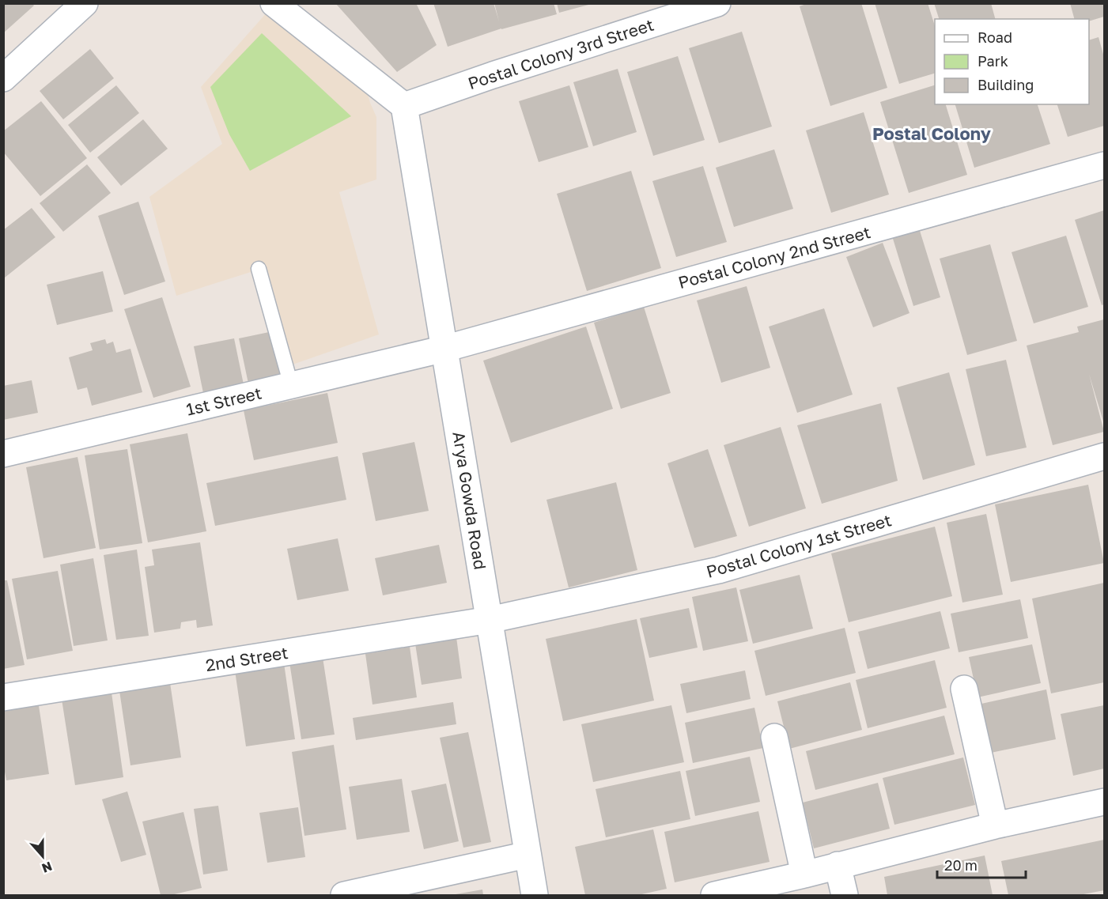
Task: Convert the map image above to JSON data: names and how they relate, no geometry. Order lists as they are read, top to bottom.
{
  "streets": {
    "street": [
      "Postal Colony 3rd Street",
      "Postal Colony 2nd Street",
      "1st Street",
      "Arya Gowda Road",
      "Postal Colony 1st Street",
      "2nd Street"
    ]
  },
  "crossings": [
    ["Postal Colony 3rd Street", "Arya Gowda Road"],
    ["Postal Colony 2nd Street", "1st Street"],
    ["Postal Colony 2nd Street", "Arya Gowda Road"],
    ["1st Street", "Arya Gowda Road"],
    ["Arya Gowda Road", "Postal Colony 1st Street"],
    ["Arya Gowda Road", "2nd Street"],
    ["Postal Colony 1st Street", "2nd Street"]
  ],
  "districts": ["Postal Colony"],
  "legend": ["Road", "Park", "Building"],
  "scale_bar": "20 m",
  "north": "bottom"
}
